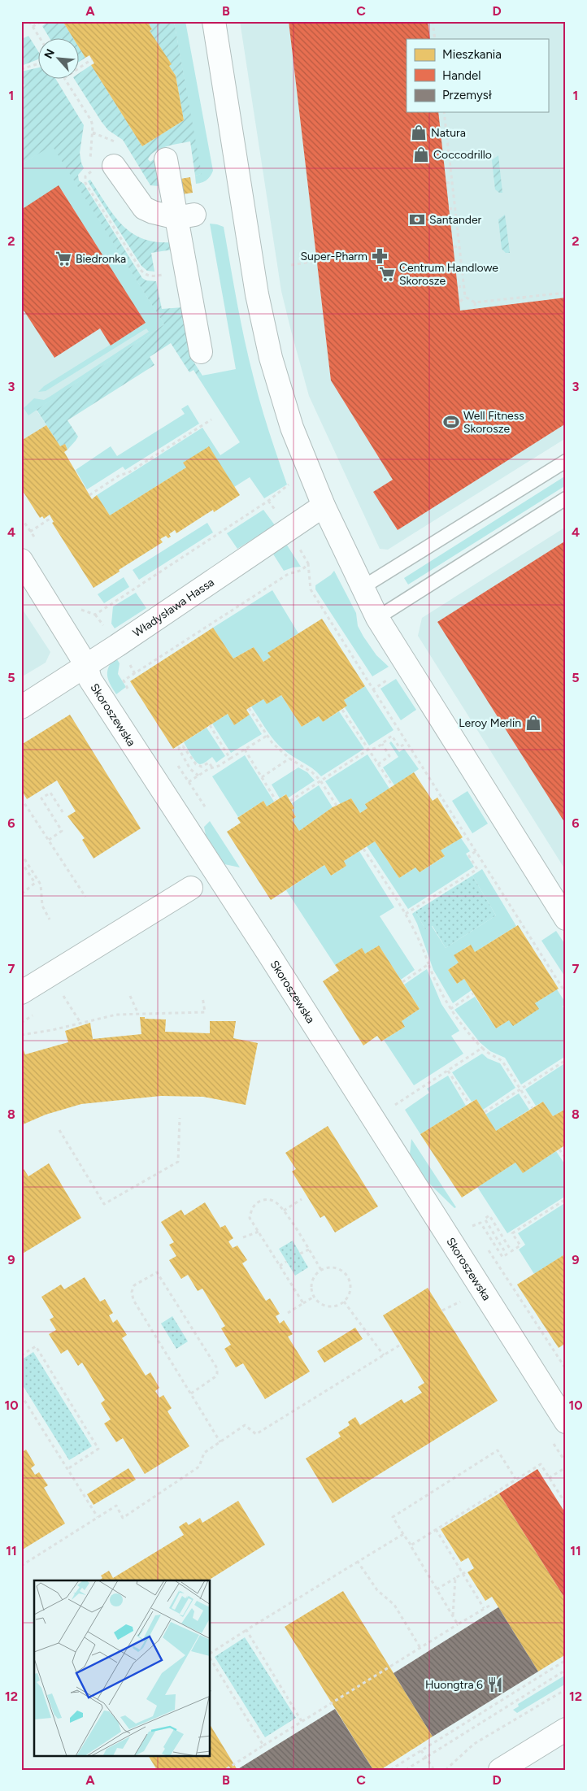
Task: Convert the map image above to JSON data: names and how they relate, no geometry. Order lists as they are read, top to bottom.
{
  "streets": {
    "street": ["Władysława Hassa", "Skoroszewska"]
  },
  "crossings": [
    ["Władysława Hassa", "Skoroszewska"]
  ],
  "places": {
    "shop": ["Natura", "Coccodrillo", "Leroy Merlin"],
    "bank": ["Santander"],
    "pharmacy": ["Super-Pharm"],
    "supermarket": ["Biedronka", "Centrum Handlowe Skorosze"],
    "sports": ["Well Fitness Skorosze"],
    "restaurant": ["Huongtra 6"]
  },
  "legend": ["Mieszkania", "Handel", "Przemysł"],
  "north": "top left",
  "grid": {
    "columns": [
      "A",
      "B",
      "C",
      "D"
    ],
    "rows": [
      "1",
      "2",
      "3",
      "4",
      "5",
      "6",
      "7",
      "8",
      "9",
      "10",
      "11",
      "12"
    ]
  }
}
